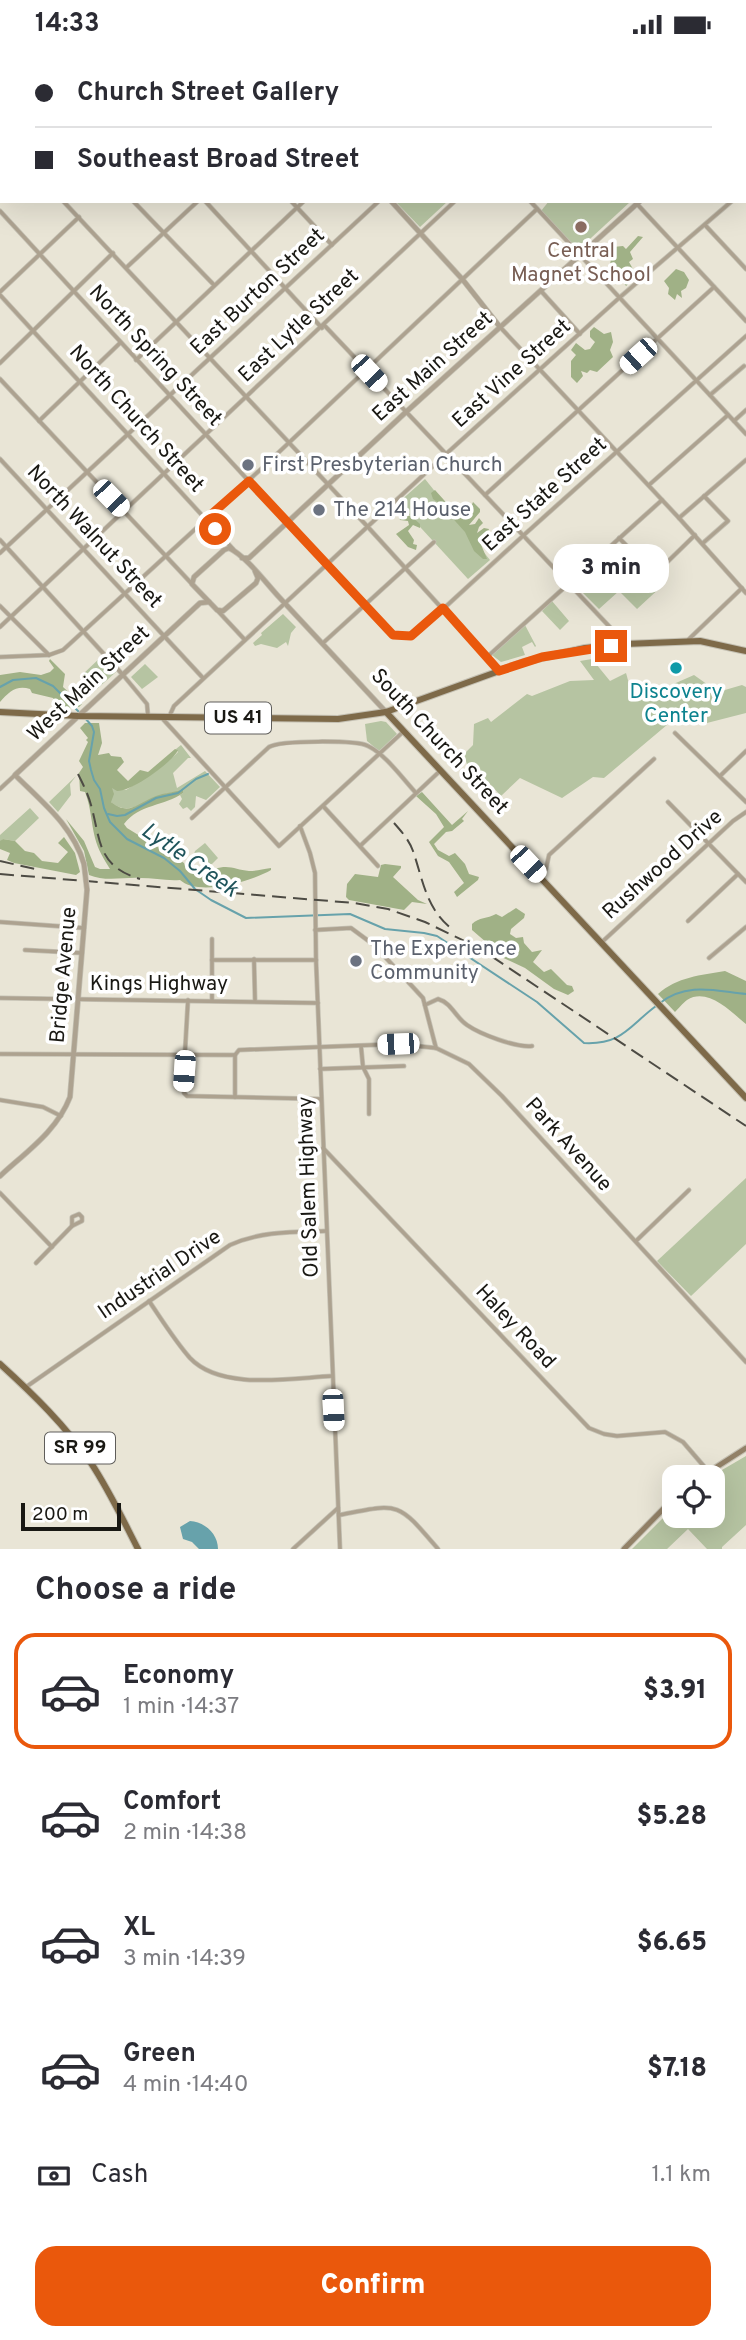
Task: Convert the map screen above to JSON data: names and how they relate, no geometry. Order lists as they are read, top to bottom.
{
  "streets": {
    "main road": ["US 41", "South Church Street", "SR 99"],
    "street": [
      "East Burton Street",
      "East Lytle Street",
      "North Spring Street",
      "East Main Street",
      "East Vine Street",
      "North Church Street",
      "East State Street",
      "North Walnut Street",
      "West Main Street",
      "Rushwood Drive",
      "Bridge Avenue",
      "Kings Highway",
      "Park Avenue",
      "Old Salem Highway",
      "Industrial Drive",
      "Haley Road"
    ]
  },
  "crossings": [
    ["East Burton Street", "North Spring Street"],
    ["East Burton Street", "North Church Street"],
    ["East Burton Street", "North Walnut Street"],
    ["East Lytle Street", "North Spring Street"],
    ["East Lytle Street", "North Church Street"],
    ["East Lytle Street", "North Walnut Street"],
    ["North Spring Street", "East Main Street"],
    ["North Spring Street", "East Vine Street"],
    ["North Spring Street", "East State Street"],
    ["East Vine Street", "North Walnut Street"],
    ["East Vine Street", "US 41"],
    ["East Vine Street", "South Church Street"],
    ["North Church Street", "South Church Street"],
    ["North Walnut Street", "West Main Street"],
    ["West Main Street", "US 41"],
    ["West Main Street", "Bridge Avenue"],
    ["US 41", "South Church Street"],
    ["South Church Street", "Rushwood Drive"],
    ["Bridge Avenue", "Kings Highway"],
    ["Bridge Avenue", "Park Avenue"],
    ["Kings Highway", "Old Salem Highway"],
    ["Park Avenue", "Old Salem Highway"],
    ["Old Salem Highway", "Industrial Drive"],
    ["Old Salem Highway", "Haley Road"],
    ["Industrial Drive", "SR 99"]
  ],
  "water": ["Lytle Creek"],
  "places": [
    "Central Magnet School",
    "First Presbyterian Church",
    "The 214 House",
    "Discovery Center",
    "The Experience Community"
  ],
  "scale_bar": "200 m",
  "page": {
    "status": "14:33",
    "banner": ["Church Street Gallery", "Southeast Broad Street"],
    "bubble": "3 min",
    "scale": "200 m",
    "heading": "Choose a ride",
    "list": [
      {
        "name": "Economy",
        "note": "1 min · 14:37",
        "value": "$3.91"
      },
      {
        "name": "Comfort",
        "note": "2 min · 14:38",
        "value": "$5.28"
      },
      {
        "name": "XL",
        "note": "3 min · 14:39",
        "value": "$6.65"
      },
      {
        "name": "Green",
        "note": "4 min · 14:40",
        "value": "$7.18"
      }
    ],
    "pay": ["Cash", "1.1 km"],
    "buttons": "Confirm"
  }
}
